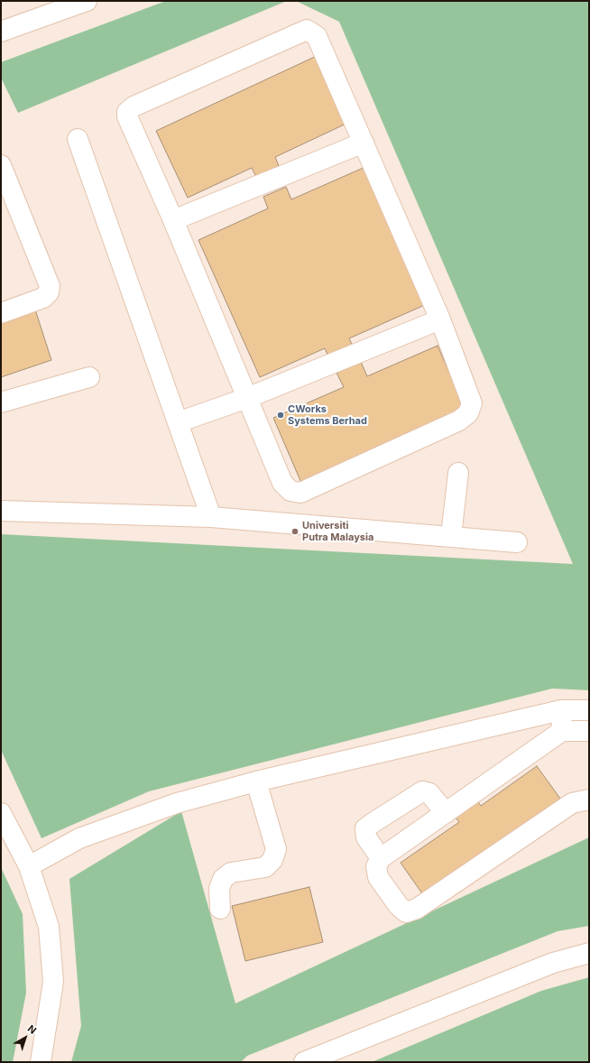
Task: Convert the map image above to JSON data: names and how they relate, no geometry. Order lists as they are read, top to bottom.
{
  "places": ["CWorks Systems Berhad", "Universiti Putra Malaysia"],
  "north": "top right"
}
